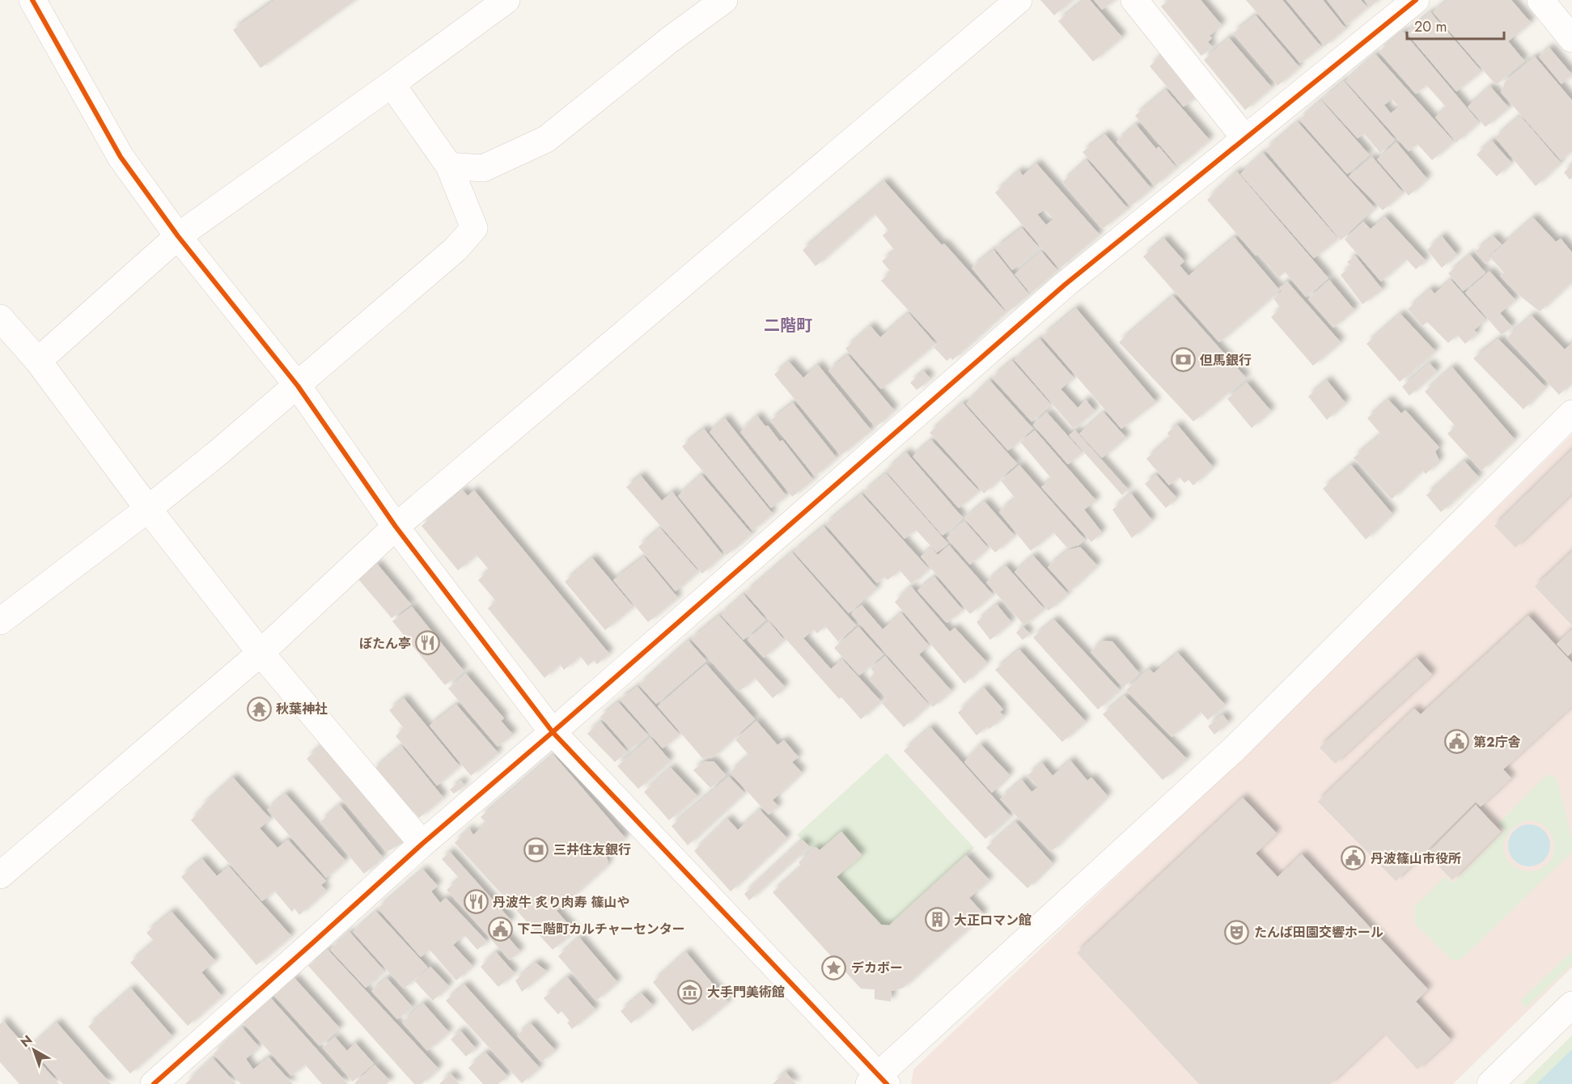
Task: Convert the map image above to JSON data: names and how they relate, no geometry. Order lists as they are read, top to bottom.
{
  "districts": ["二階町"],
  "places": {
    "bank": ["但馬銀行", "三井住友銀行"],
    "restaurant": ["ぼたん亭", "丹波牛 炙り肉寿 篠山や"],
    "temple": ["秋葉神社"],
    "public building": ["第2庁舎", "丹波篠山市役所", "下二階町カルチャーセンター"],
    "building": ["大正ロマン館"],
    "theatre": ["たんば田園交響ホール"],
    "place": ["デカボー"],
    "museum": ["大手門美術館"]
  },
  "scale_bar": "20 m",
  "north": "top left"
}
